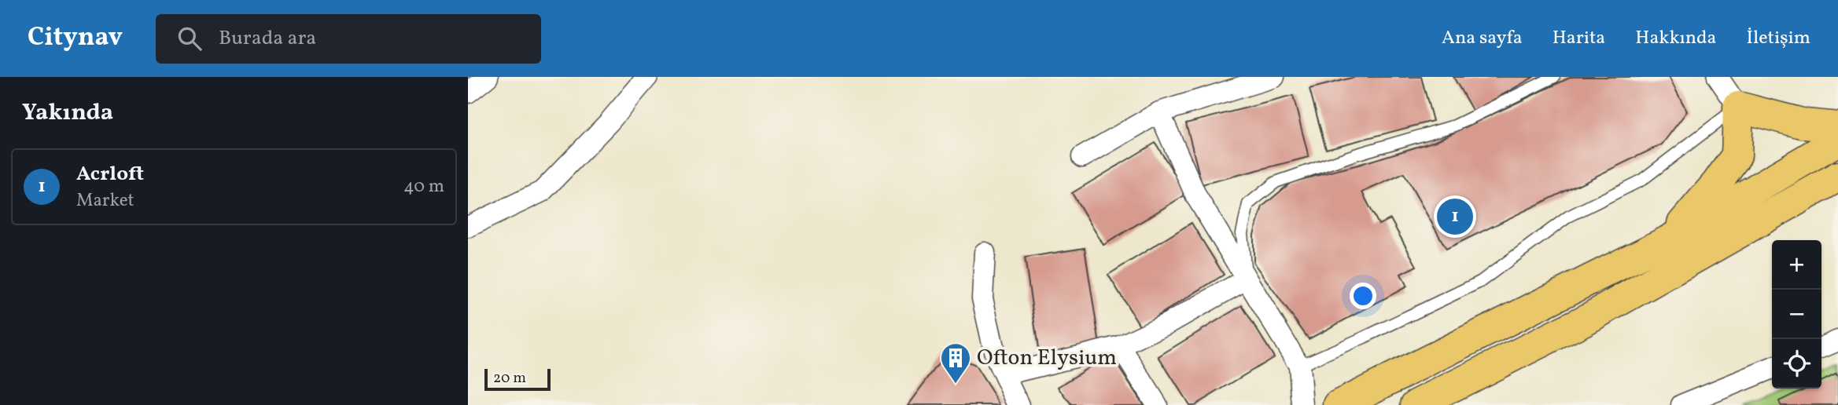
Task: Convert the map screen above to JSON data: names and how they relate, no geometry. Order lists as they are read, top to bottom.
{
  "places": {
    "building": ["Ofton Elysium"]
  },
  "scale_bar": "20 m",
  "page": {
    "header": "Citynav",
    "search": "Burada ara",
    "nav": [
      "Ana sayfa",
      "Harita",
      "Hakkında",
      "İletişim"
    ],
    "heading": "Yakında",
    "list": [
      {
        "mark": "1",
        "name": "Acrloft",
        "note": "Market",
        "value": "40 m"
      }
    ],
    "pins": "1",
    "map_buttons": ["+", "−"],
    "scale": "20 m"
  }
}
